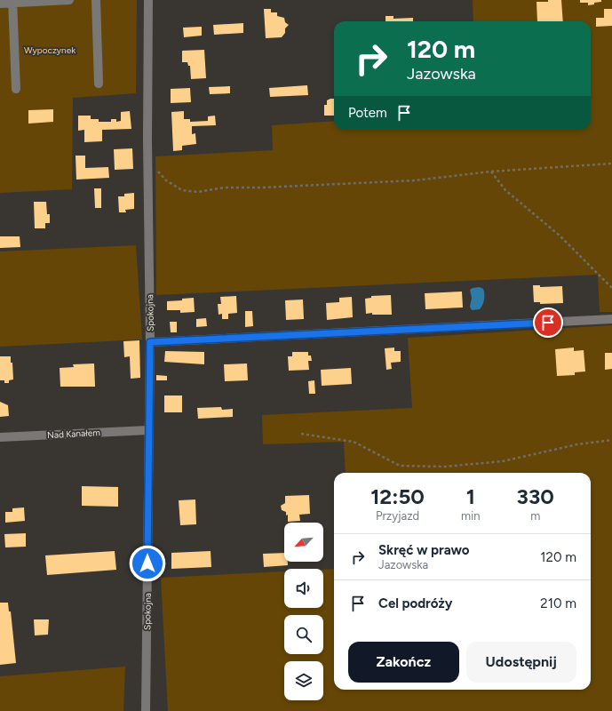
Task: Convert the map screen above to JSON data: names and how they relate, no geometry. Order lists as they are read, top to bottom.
{
  "streets": {
    "street": ["Spokojna", "Nad Kanałem"]
  },
  "crossings": [
    ["Spokojna", "Nad Kanałem"]
  ],
  "parks": ["Wypoczynek"],
  "north": "bottom left",
  "page": {
    "turn": ["120 m", "Jazowska"],
    "then": "Potem",
    "eta": [
      "12:50",
      "Przyjazd",
      "1",
      "min",
      "330",
      "m"
    ],
    "list": [
      {
        "name": "Skręć w prawo",
        "note": "Jazowska",
        "value": "120 m"
      },
      {
        "name": "Cel podróży",
        "value": "210 m"
      }
    ],
    "buttons": ["Zakończ", "Udostępnij"]
  }
}
